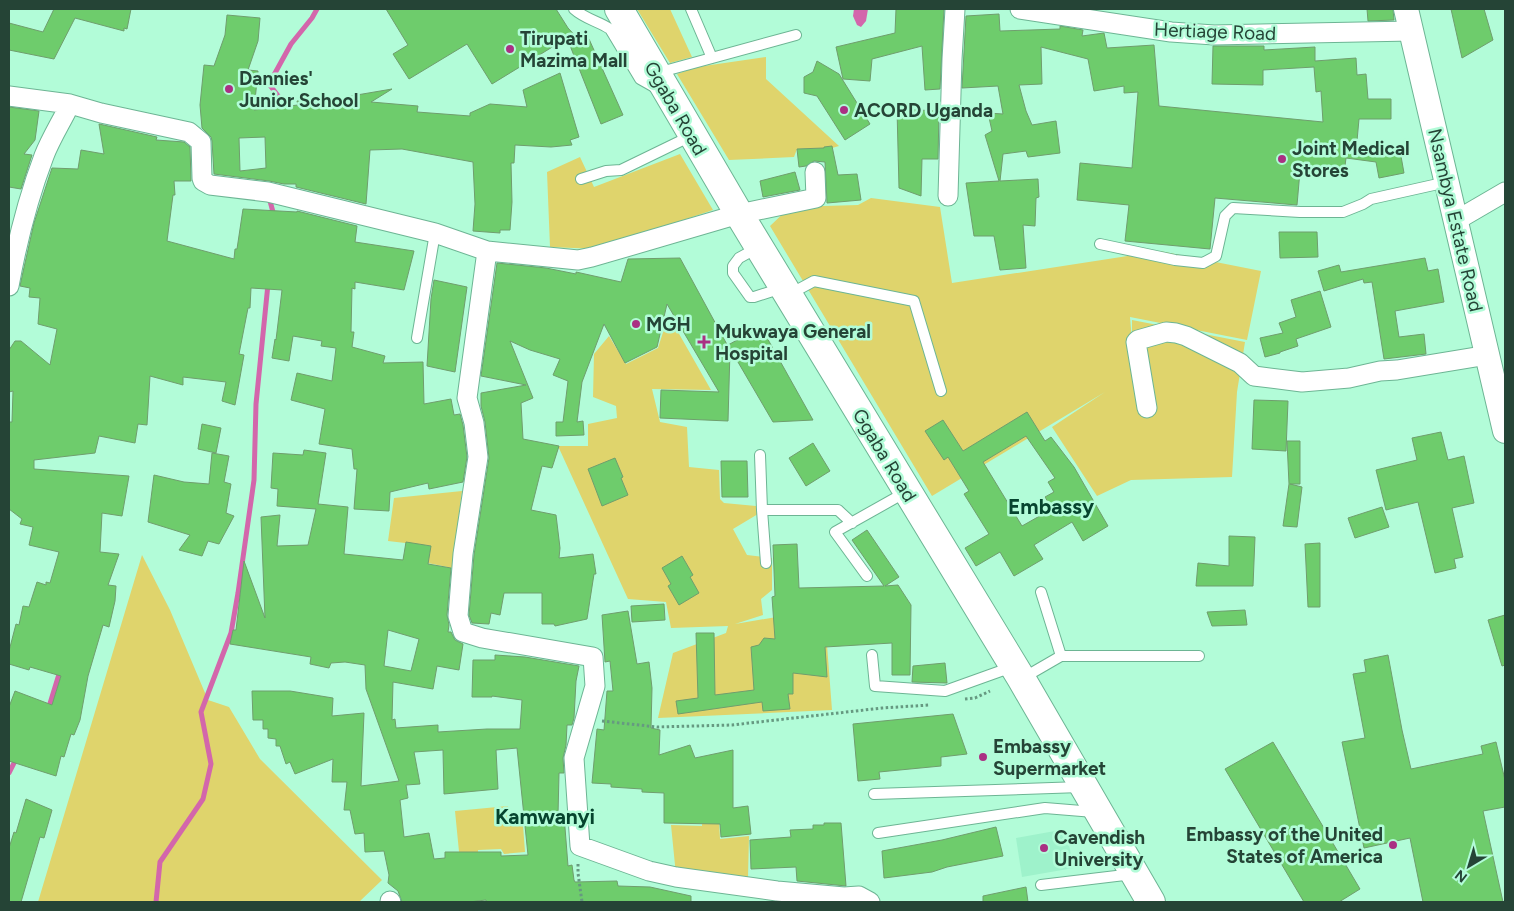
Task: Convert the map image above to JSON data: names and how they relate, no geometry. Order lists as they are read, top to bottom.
{
  "streets": {
    "main road": ["Ggaba Road"],
    "street": ["Hertiage Road", "Nsambya Estate Road"]
  },
  "crossings": [
    ["Hertiage Road", "Nsambya Estate Road"]
  ],
  "districts": ["Embassy", "Kamwanyi"],
  "places": {
    "other": [
      "Tirupati Mazima Mall",
      "Dannies' Junior School",
      "ACORD Uganda",
      "Joint Medical Stores",
      "MGH",
      "Embassy Supermarket",
      "Embassy of the United States of America",
      "Cavendish University"
    ],
    "health": ["Mukwaya General Hospital"]
  },
  "north": "bottom left"
}
